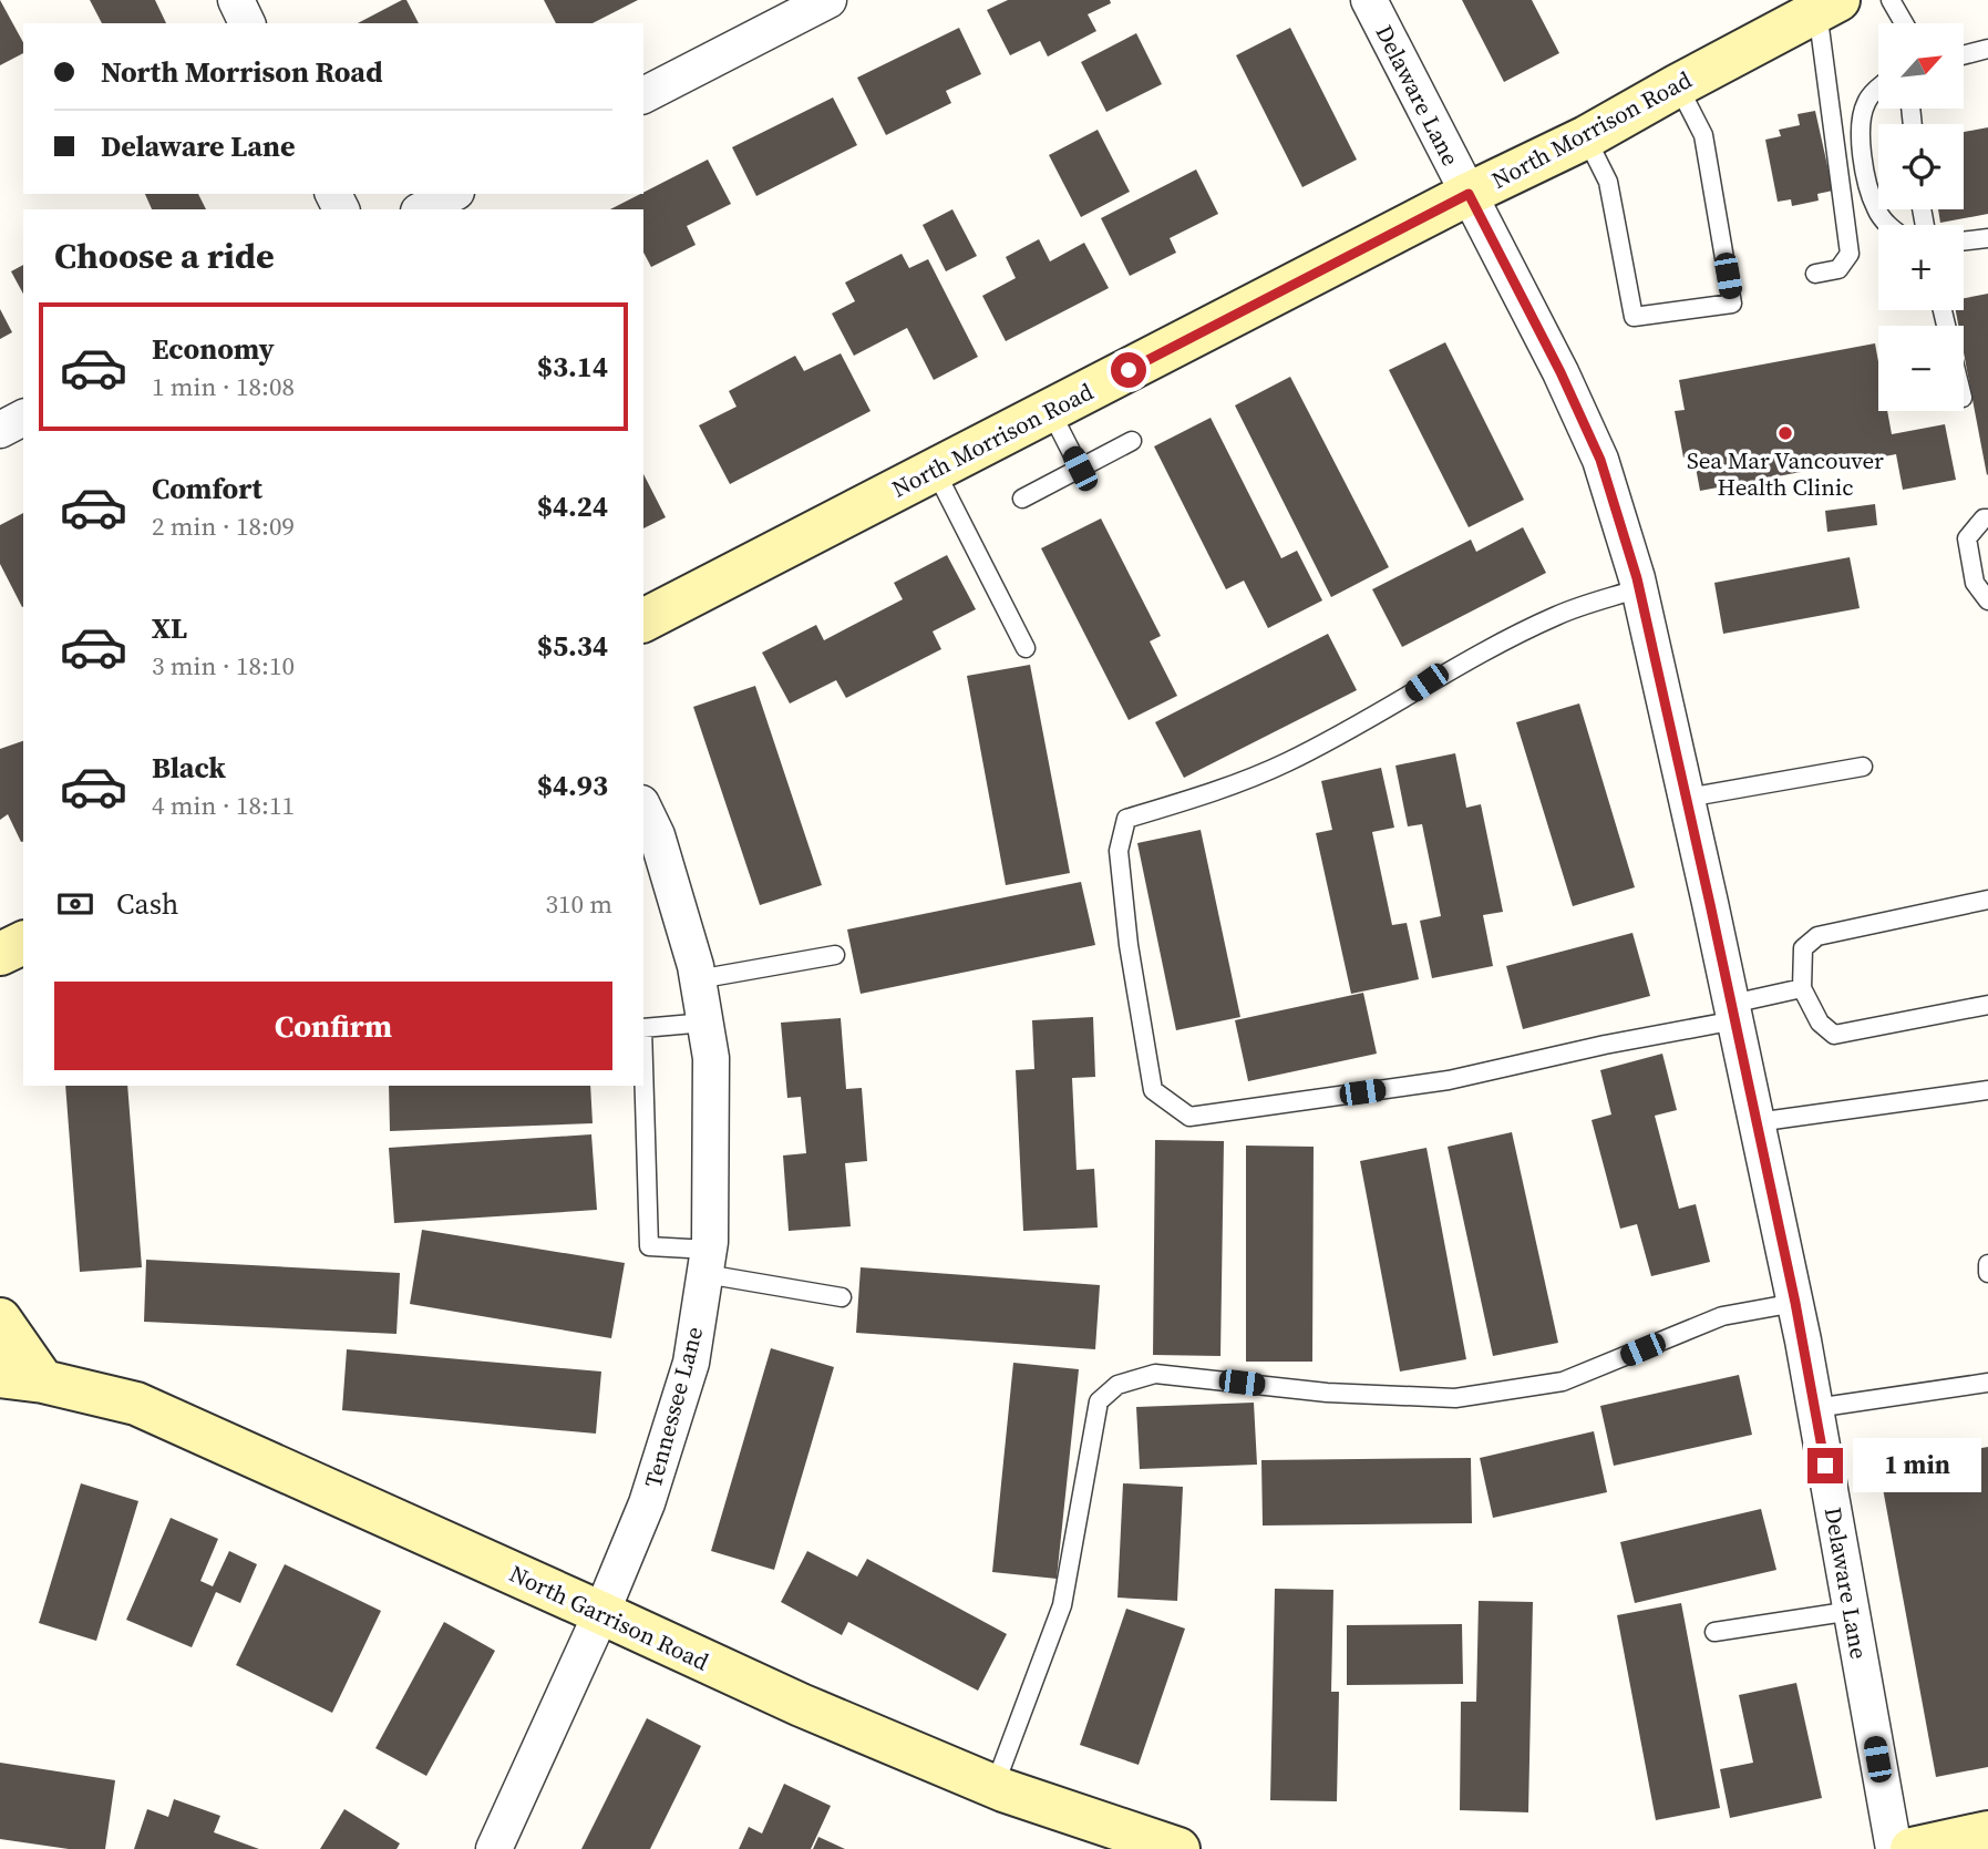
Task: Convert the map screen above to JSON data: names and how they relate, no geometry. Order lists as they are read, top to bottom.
{
  "streets": {
    "street": [
      "Delaware Lane",
      "North Morrison Road",
      "Tennessee Lane",
      "North Garrison Road"
    ]
  },
  "crossings": [
    ["Delaware Lane", "North Morrison Road"],
    ["Tennessee Lane", "North Garrison Road"]
  ],
  "places": ["Sea Mar Vancouver Health Clinic"],
  "north": "top right",
  "page": {
    "map_buttons": ["+", "−"],
    "banner": ["North Morrison Road", "Delaware Lane"],
    "heading": "Choose a ride",
    "list": [
      {
        "name": "Economy",
        "note": "1 min · 18:08",
        "value": "$3.14"
      },
      {
        "name": "Comfort",
        "note": "2 min · 18:09",
        "value": "$4.24"
      },
      {
        "name": "XL",
        "note": "3 min · 18:10",
        "value": "$5.34"
      },
      {
        "name": "Black",
        "note": "4 min · 18:11",
        "value": "$4.93"
      }
    ],
    "pay": ["Cash", "310 m"],
    "buttons": "Confirm",
    "bubble": "1 min"
  }
}
